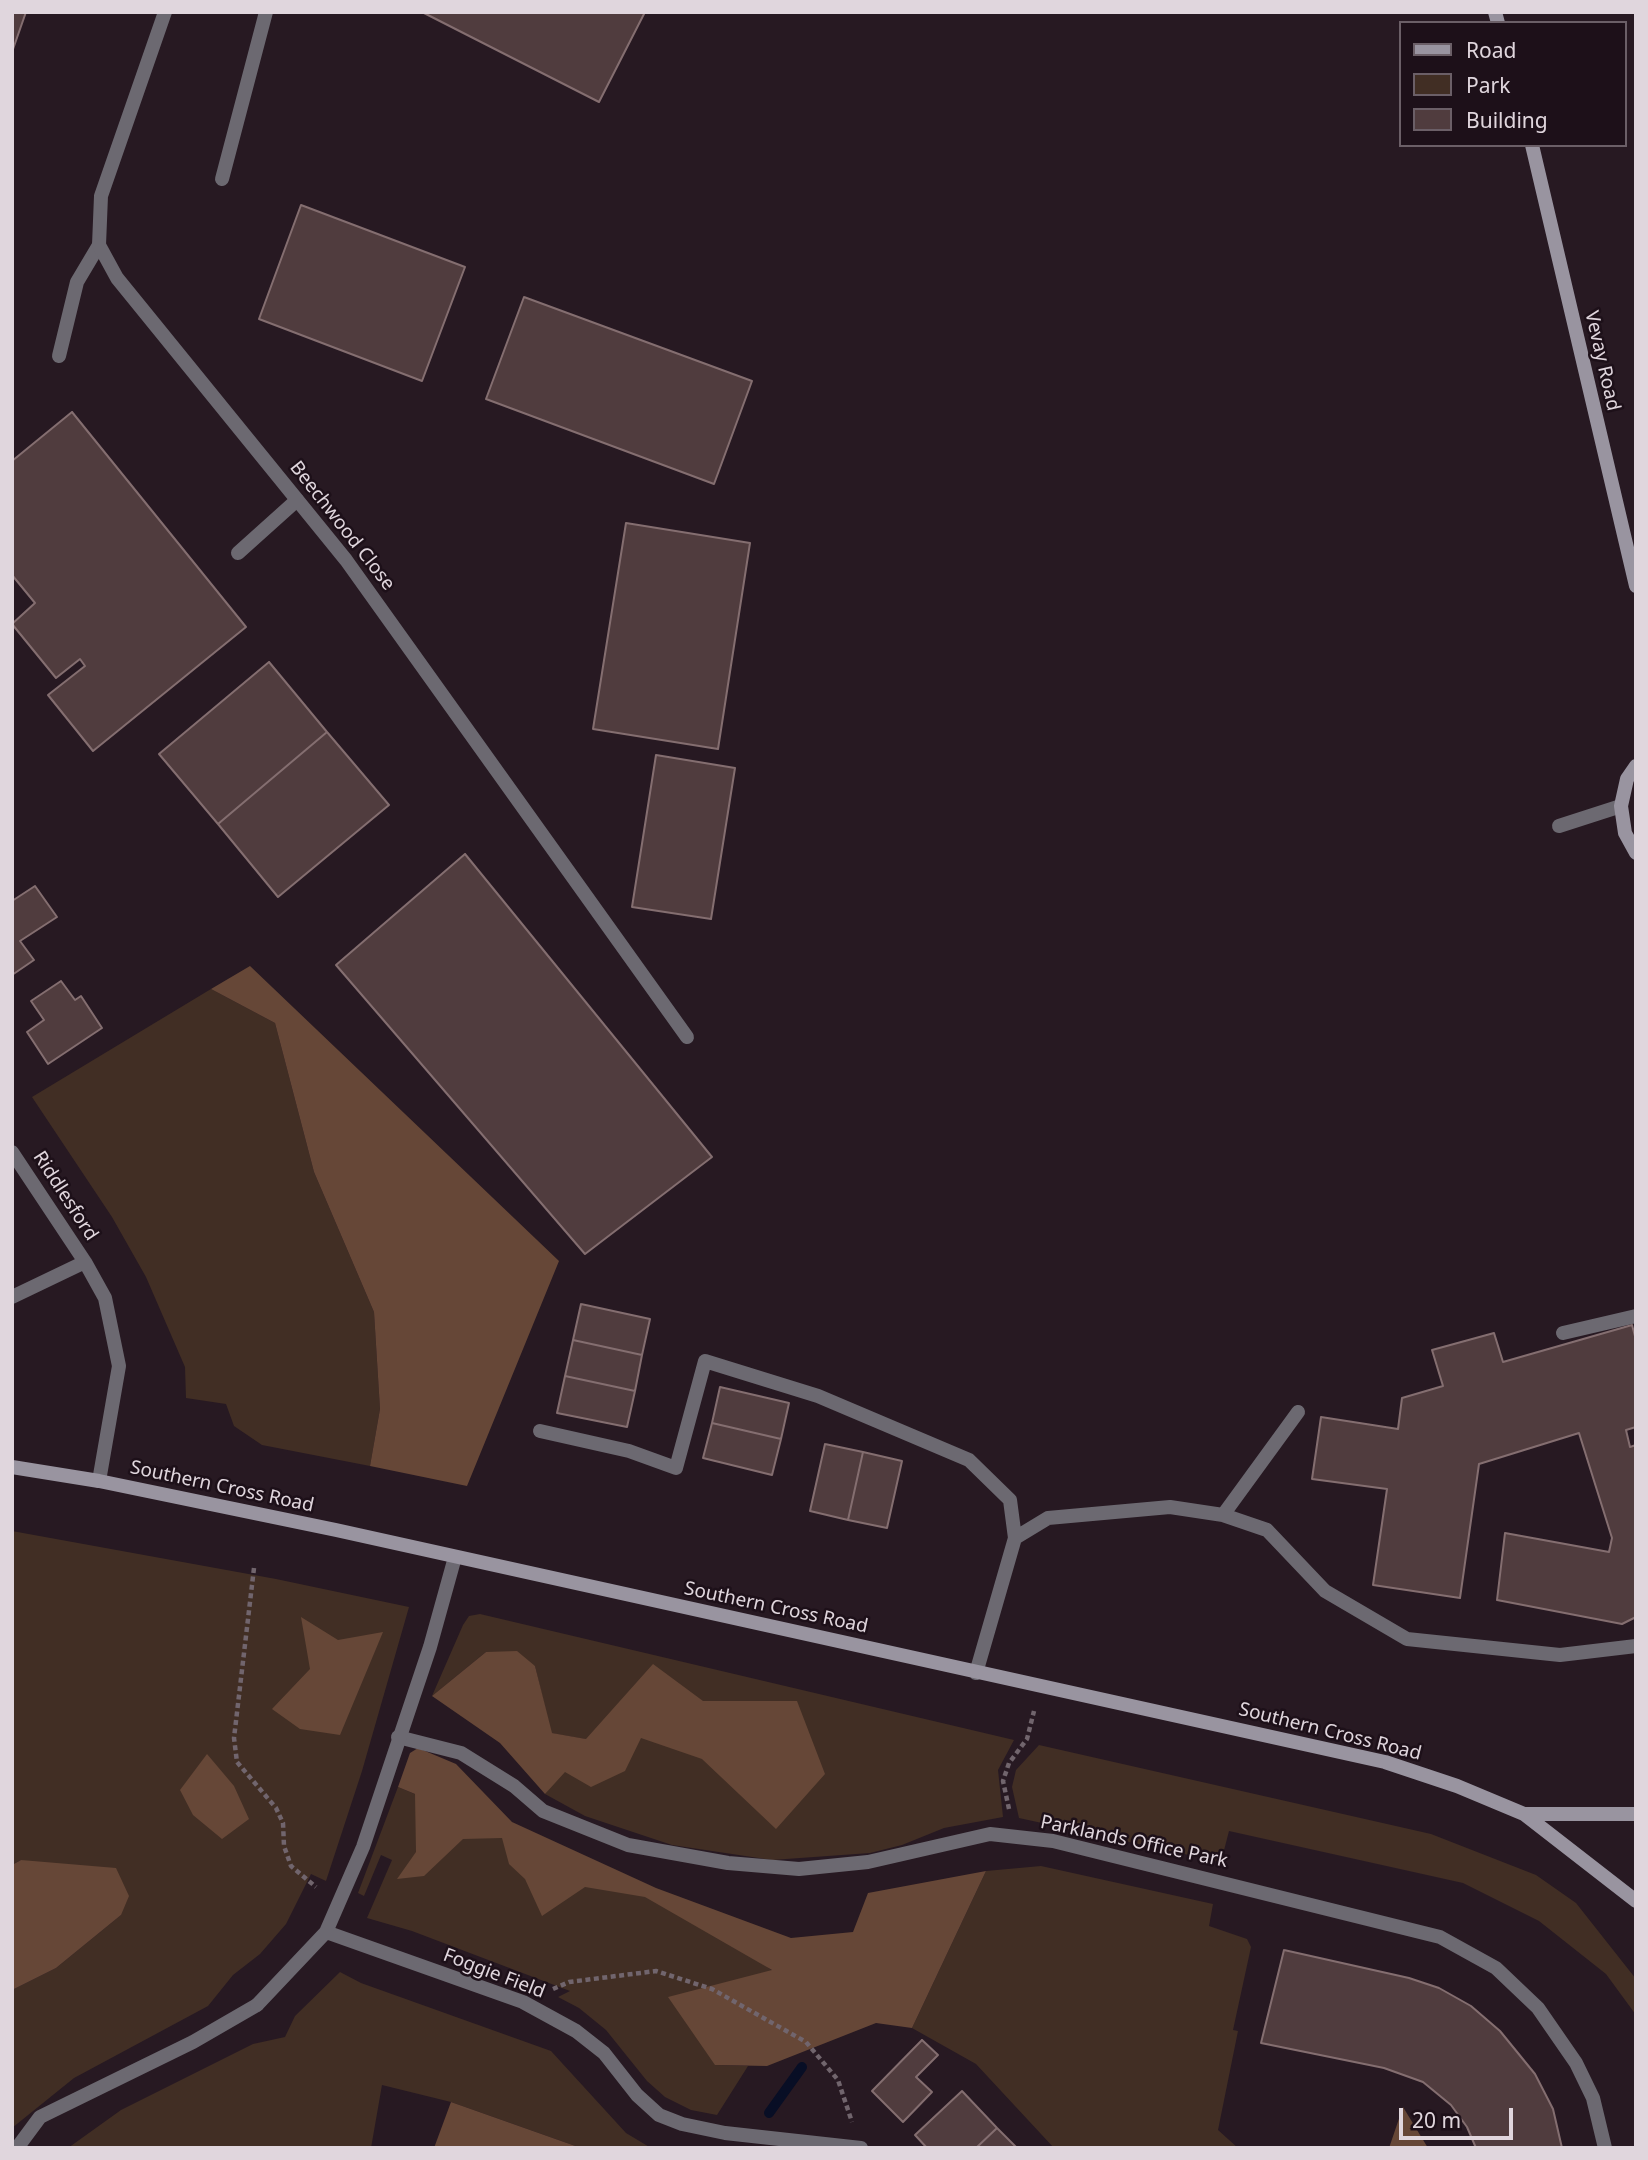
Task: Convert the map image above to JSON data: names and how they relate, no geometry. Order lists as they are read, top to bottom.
{
  "streets": {
    "main road": ["Vevay Road", "Southern Cross Road"],
    "street": [
      "Beechwood Close",
      "Riddlesford",
      "Parklands Office Park",
      "Foggie Field"
    ]
  },
  "crossings": [
    ["Riddlesford", "Southern Cross Road"]
  ],
  "legend": ["Road", "Park", "Building"],
  "scale_bar": "20 m"
}
